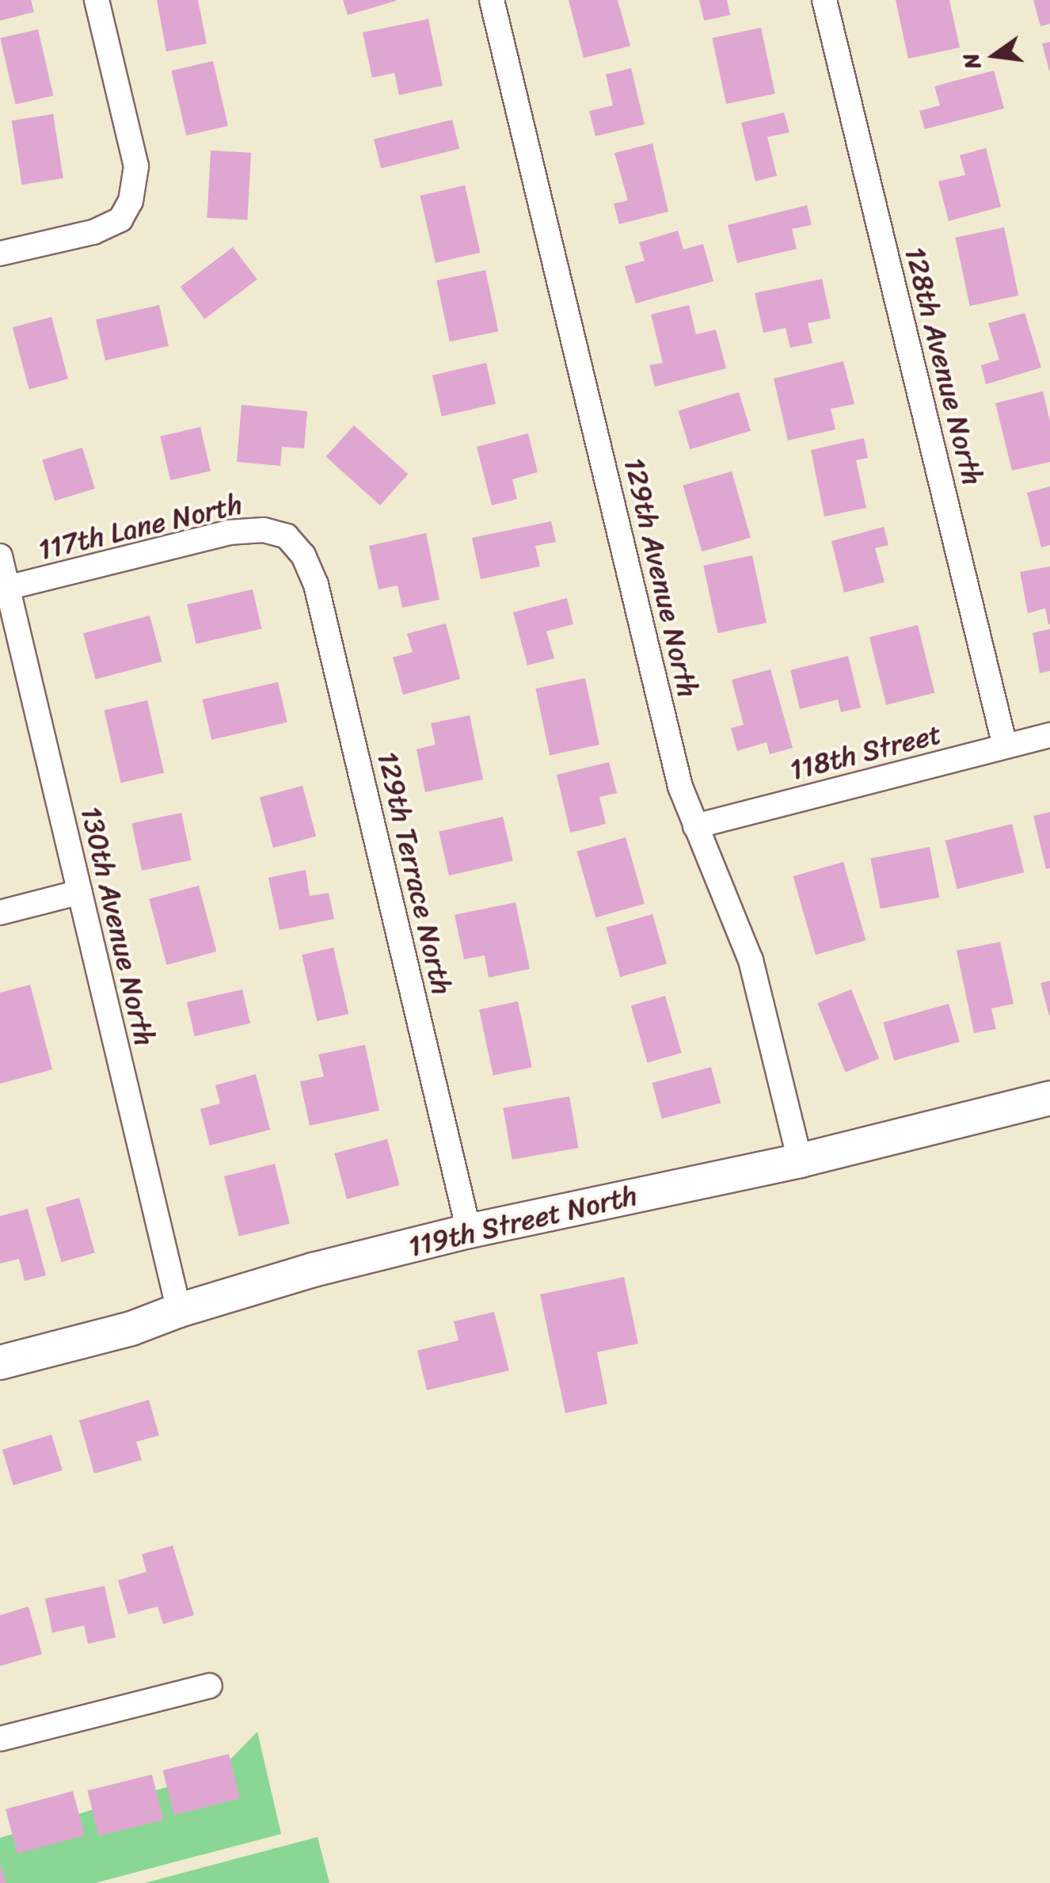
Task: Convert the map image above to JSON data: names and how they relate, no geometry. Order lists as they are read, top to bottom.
{
  "streets": {
    "street": [
      "128th Avenue North",
      "117th Lane North",
      "129th Avenue North",
      "118th Street",
      "129th Terrace North",
      "130th Avenue North",
      "119th Street North"
    ]
  },
  "crossings": [
    ["128th Avenue North", "118th Street"],
    ["117th Lane North", "129th Terrace North"],
    ["117th Lane North", "130th Avenue North"],
    ["129th Avenue North", "118th Street"],
    ["129th Avenue North", "119th Street North"],
    ["129th Terrace North", "119th Street North"],
    ["130th Avenue North", "119th Street North"]
  ],
  "north": "left"
}
